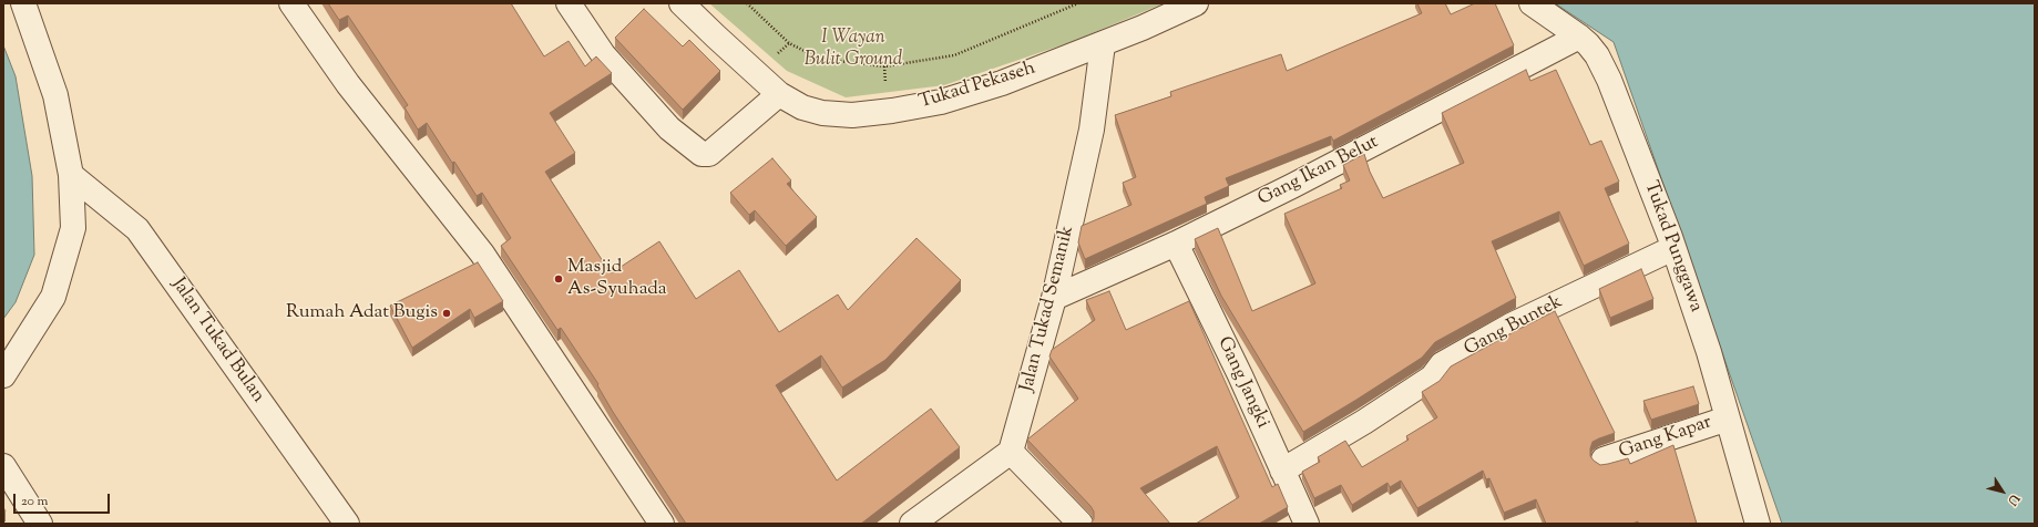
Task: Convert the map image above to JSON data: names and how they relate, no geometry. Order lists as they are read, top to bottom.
{
  "streets": {
    "street": [
      "Tukad Pekaseh",
      "Gang Ikan Belut",
      "Tukad Punggawa",
      "Jalan Tukad Semanik",
      "Gang Buntek",
      "Jalan Tukad Bulan",
      "Gang Jangki",
      "Gang Kapar"
    ]
  },
  "crossings": [
    ["Tukad Pekaseh", "Jalan Tukad Semanik"],
    ["Gang Ikan Belut", "Tukad Punggawa"],
    ["Gang Ikan Belut", "Jalan Tukad Semanik"],
    ["Gang Ikan Belut", "Gang Jangki"],
    ["Tukad Punggawa", "Gang Buntek"],
    ["Tukad Punggawa", "Gang Kapar"],
    ["Gang Buntek", "Gang Jangki"]
  ],
  "parks": ["I Wayan Bulit Ground"],
  "places": ["Masjid As-Syuhada", "Rumah Adat Bugis"],
  "scale_bar": "20 m",
  "north": "bottom right"
}
